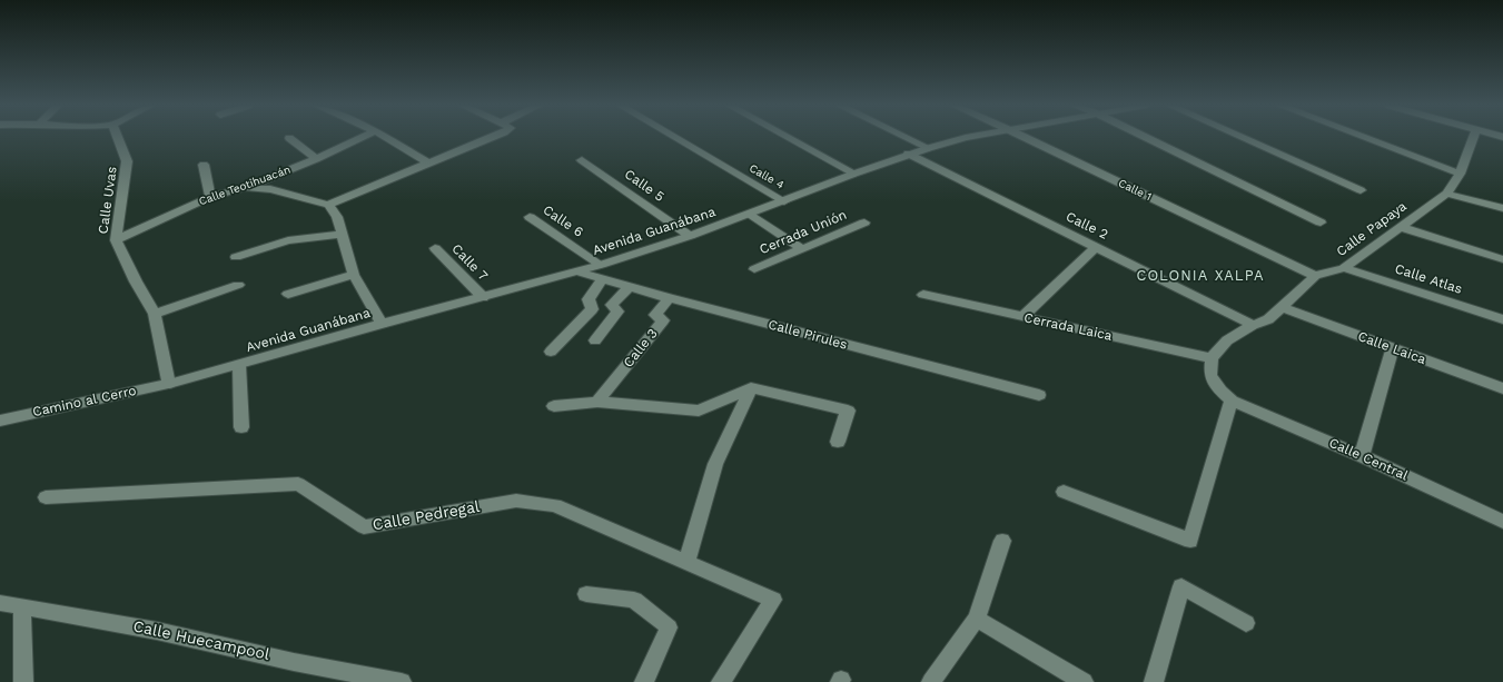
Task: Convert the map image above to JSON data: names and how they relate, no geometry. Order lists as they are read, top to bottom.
{
  "streets": {
    "street": [
      "Calle 4",
      "Calle Teotihuacán",
      "Calle 5",
      "Calle 1",
      "Calle Uvas",
      "Calle 6",
      "Calle 2",
      "Calle Papaya",
      "Avenida Guanábana",
      "Cerrada Unión",
      "Calle 7",
      "Calle Atlas",
      "Cerrada Laica",
      "Calle Pirules",
      "Calle 3",
      "Calle Laica",
      "Camino al Cerro",
      "Calle Central",
      "Calle Pedregal",
      "Calle Huecampool"
    ]
  },
  "crossings": [
    ["Calle 4", "Avenida Guanábana"],
    ["Calle Teotihuacán", "Calle Uvas"],
    ["Calle 5", "Avenida Guanábana"],
    ["Calle 1", "Calle Papaya"],
    ["Calle Uvas", "Avenida Guanábana"],
    ["Calle Uvas", "Camino al Cerro"],
    ["Calle 6", "Avenida Guanábana"],
    ["Calle 2", "Calle Papaya"],
    ["Calle 2", "Avenida Guanábana"],
    ["Calle Papaya", "Calle Atlas"],
    ["Calle Papaya", "Cerrada Laica"],
    ["Calle Papaya", "Calle Laica"],
    ["Avenida Guanábana", "Calle 7"],
    ["Avenida Guanábana", "Calle Pirules"],
    ["Avenida Guanábana", "Camino al Cerro"],
    ["Calle Pirules", "Calle 3"]
  ],
  "districts": ["COLONIA XALPA"]
}
